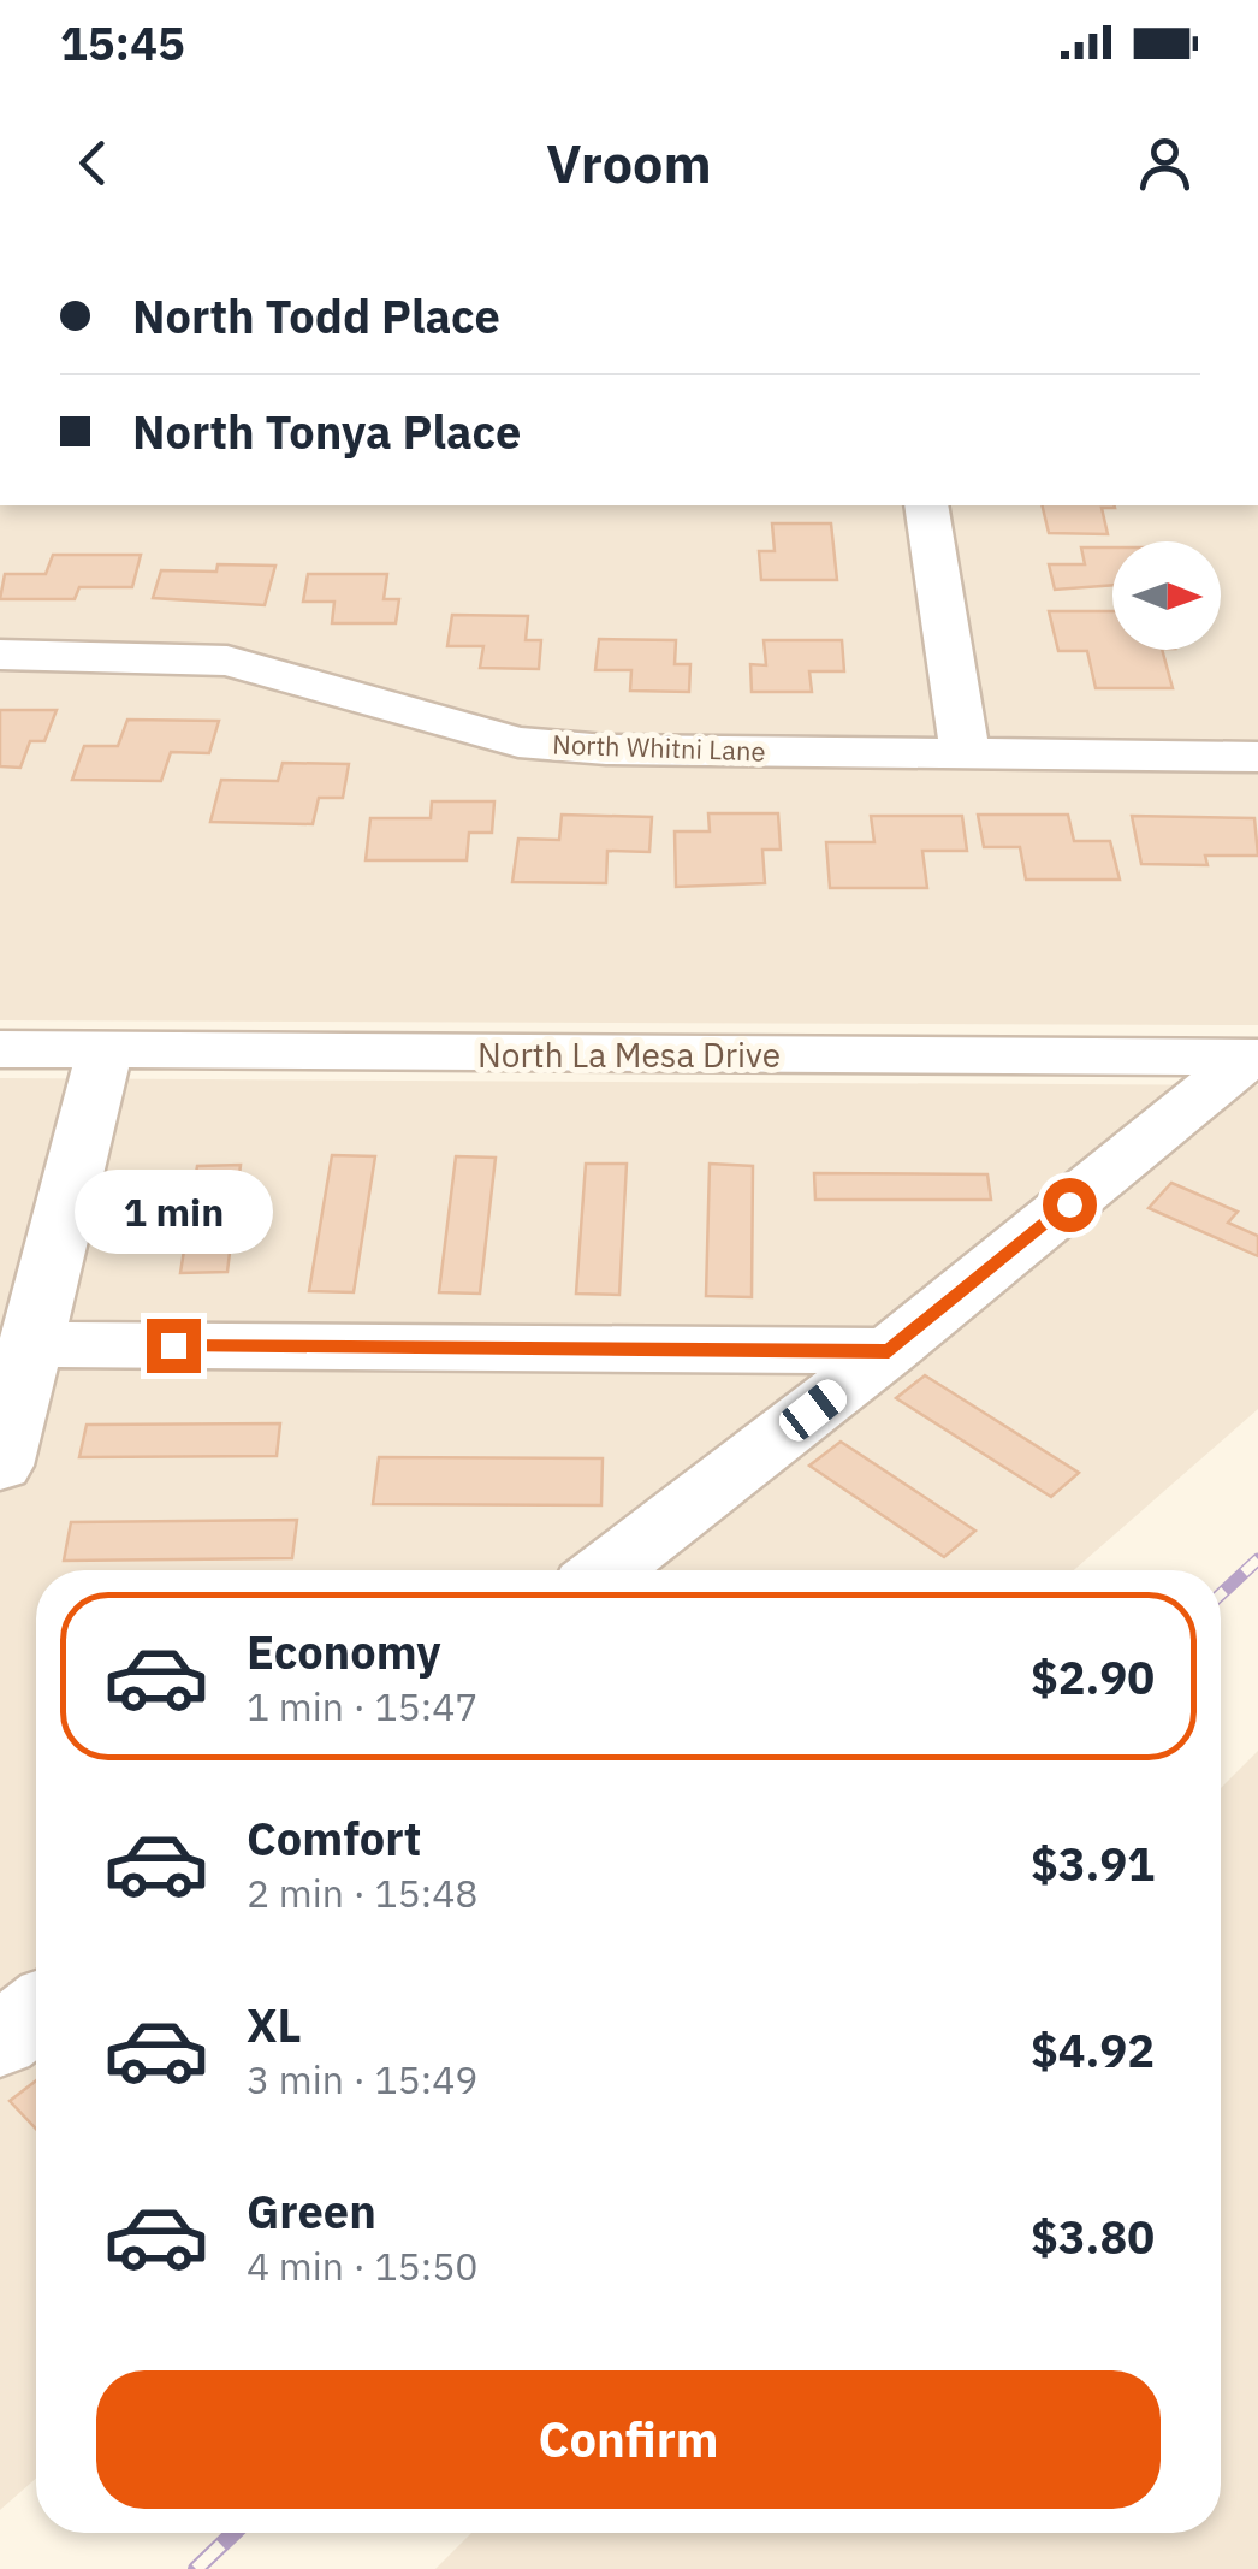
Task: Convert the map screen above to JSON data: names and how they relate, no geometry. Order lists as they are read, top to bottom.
{
  "streets": {
    "street": ["North Whitni Lane", "North La Mesa Drive"]
  },
  "north": "right",
  "page": {
    "status": "15:45",
    "header": "Vroom",
    "banner": ["North Todd Place", "North Tonya Place"],
    "bubble": "1 min",
    "list": [
      {
        "name": "Economy",
        "note": "1 min · 15:47",
        "value": "$2.90"
      },
      {
        "name": "Comfort",
        "note": "2 min · 15:48",
        "value": "$3.91"
      },
      {
        "name": "XL",
        "note": "3 min · 15:49",
        "value": "$4.92"
      },
      {
        "name": "Green",
        "note": "4 min · 15:50",
        "value": "$3.80"
      }
    ],
    "buttons": "Confirm"
  }
}
